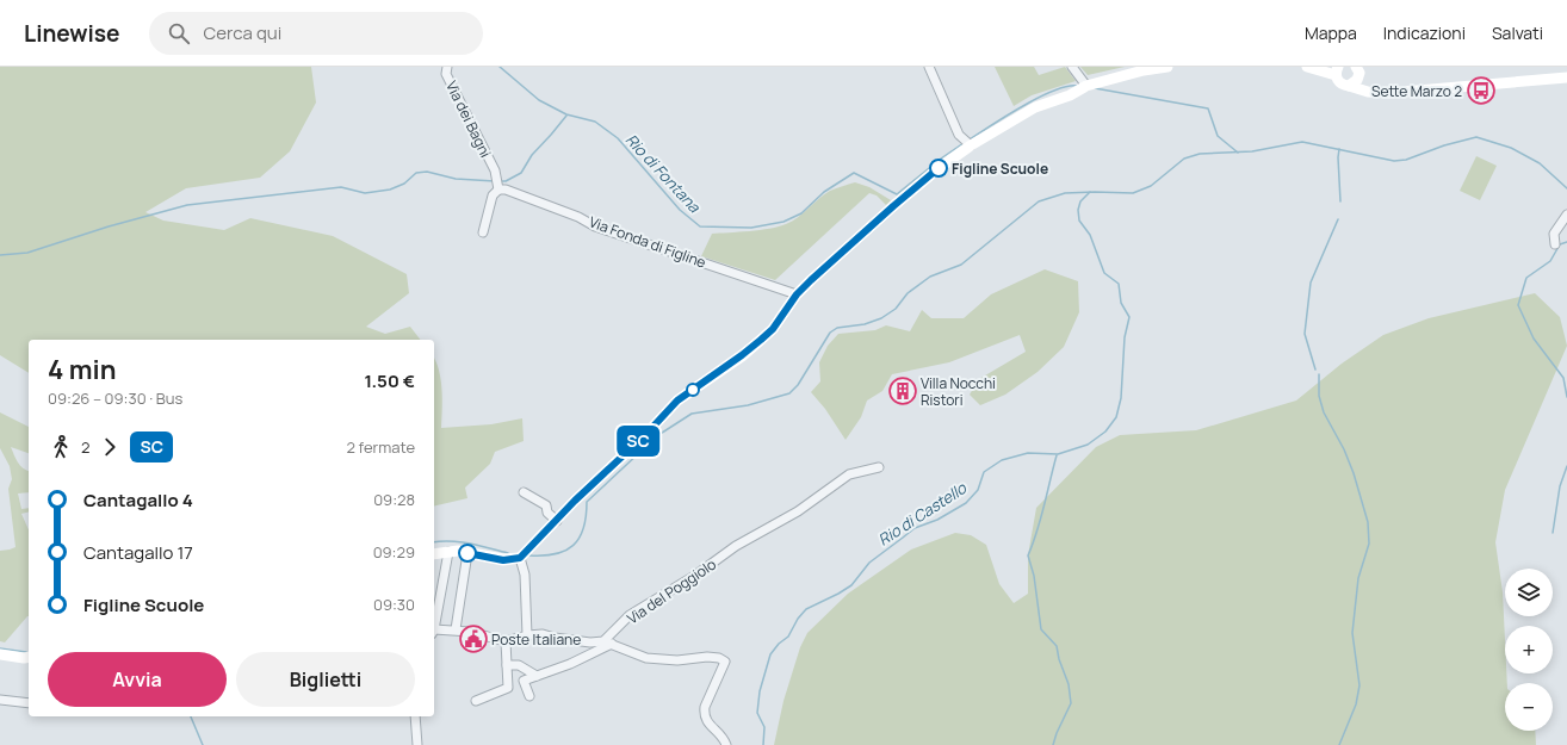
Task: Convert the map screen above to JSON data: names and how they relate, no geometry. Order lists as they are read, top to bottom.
{
  "streets": {
    "street": ["Via dei Bagni", "Via Fonda di Figline", "Via del Poggiolo"]
  },
  "crossings": [
    ["Via dei Bagni", "Via Fonda di Figline"]
  ],
  "water": ["Rio di Fontana", "Rio di Castello"],
  "places": {
    "bus stop": ["Sette Marzo 2"],
    "other": ["Figline Scuole"],
    "building": ["Villa Nocchi Ristori"],
    "public building": ["Poste Italiane"]
  },
  "lines": ["bus line SC"],
  "page": {
    "header": "Linewise",
    "search": "Cerca qui",
    "nav": ["Mappa", "Indicazioni", "Salvati"],
    "on_map": "SC",
    "heading": ["4 min", "09:26 – 09:30 · Bus", "1.50 €"],
    "legs": ["2", "SC", "2 fermate"],
    "list": [
      {
        "name": "Cantagallo 4",
        "value": "09:28"
      },
      {
        "name": "Cantagallo 17",
        "value": "09:29"
      },
      {
        "name": "Figline Scuole",
        "value": "09:30"
      }
    ],
    "map_buttons": ["+", "−"],
    "buttons": ["Avvia", "Biglietti"]
  }
}
